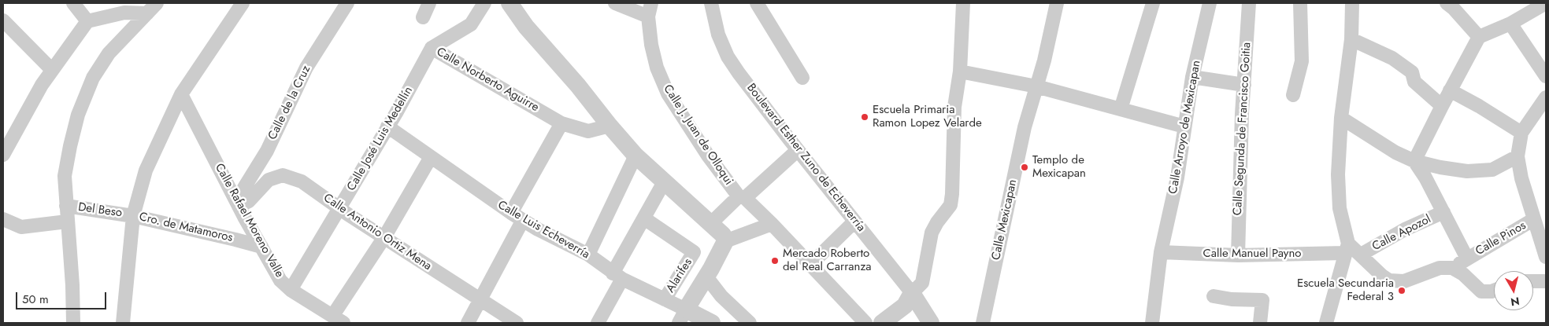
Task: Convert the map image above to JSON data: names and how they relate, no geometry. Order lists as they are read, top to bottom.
{
  "streets": {
    "street": [
      "Calle Norberto Aguirre",
      "Calle de la Cruz",
      "Calle Arroyo de Mexicapan",
      "Calle Segunda de Francisco Goitia",
      "Calle J. Juan de Olloqui",
      "Calle José Luis Medellín",
      "Boulevard Esther Zuno de Echeverría",
      "Del Beso",
      "Calle Mexicapan",
      "Calle Rafael Moreno Valle",
      "Cro. de Matamoros",
      "Calle Luis Echeverría",
      "Calle Antonio Ortiz Mena",
      "Calle Apozol",
      "Calle Pinos",
      "Calle Manuel Payno",
      "Alarifes"
    ]
  },
  "crossings": [
    ["Calle Norberto Aguirre", "Calle José Luis Medellín"],
    ["Calle de la Cruz", "Calle Rafael Moreno Valle"],
    ["Calle de la Cruz", "Calle Antonio Ortiz Mena"],
    ["Calle Arroyo de Mexicapan", "Calle Manuel Payno"],
    ["Calle Segunda de Francisco Goitia", "Calle Manuel Payno"],
    ["Calle José Luis Medellín", "Calle Rafael Moreno Valle"],
    ["Calle José Luis Medellín", "Calle Luis Echeverría"],
    ["Calle José Luis Medellín", "Calle Antonio Ortiz Mena"],
    ["Del Beso", "Cro. de Matamoros"],
    ["Calle Rafael Moreno Valle", "Cro. de Matamoros"],
    ["Calle Rafael Moreno Valle", "Calle Antonio Ortiz Mena"],
    ["Calle Luis Echeverría", "Alarifes"]
  ],
  "places": [
    "Escuela Primaria Ramon Lopez Velarde",
    "Templo de Mexicapan",
    "Mercado Roberto del Real Carranza",
    "Escuela Secundaria Federal 3"
  ],
  "scale_bar": "50 m",
  "north": "bottom"
}
